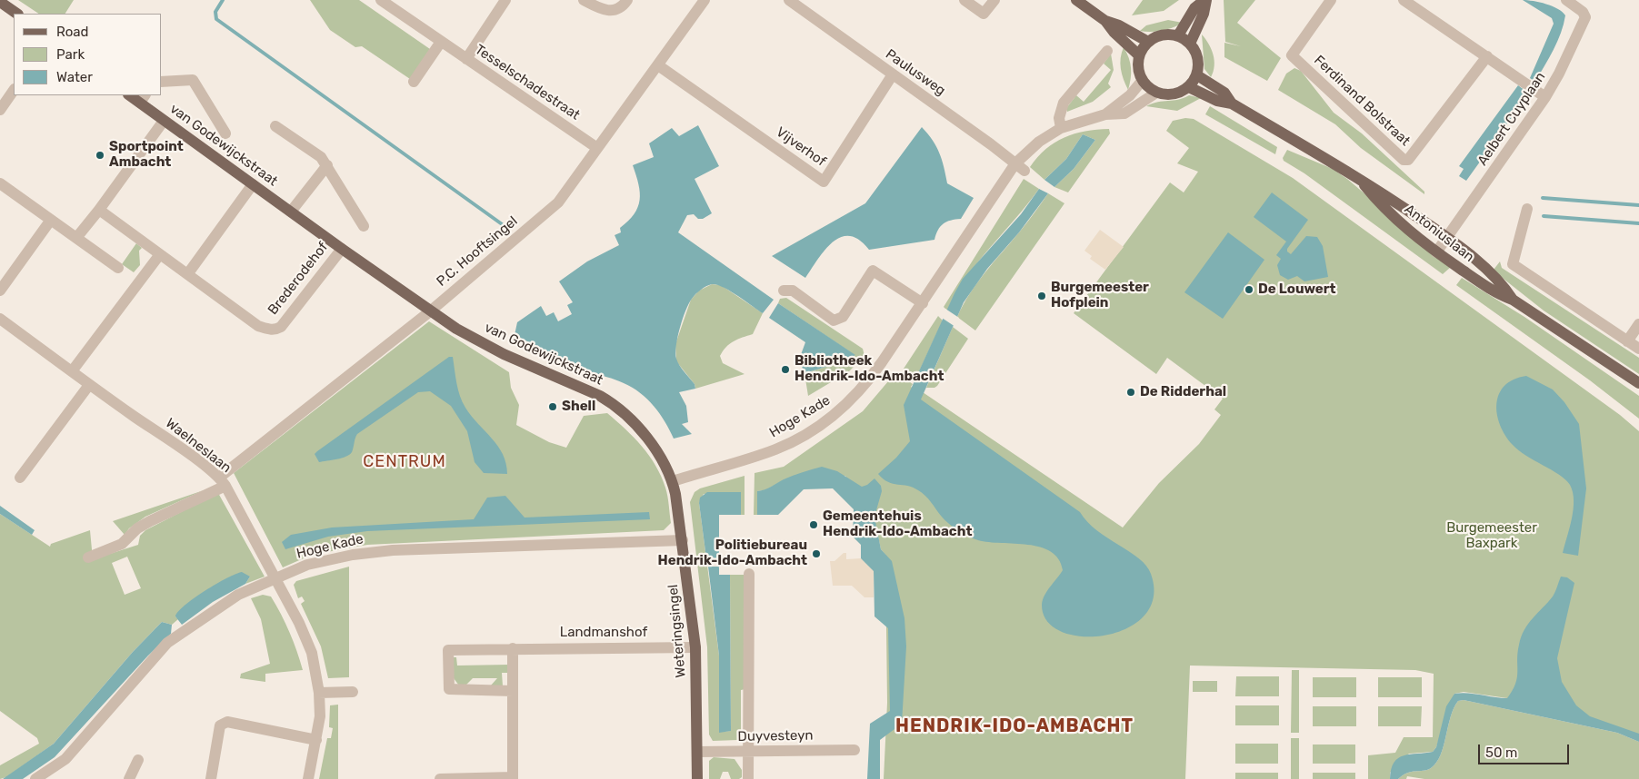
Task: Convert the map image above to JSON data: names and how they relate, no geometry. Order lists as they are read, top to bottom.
{
  "streets": {
    "main road": ["van Godewijckstraat", "Antoniuslaan", "Weteringsingel"],
    "street": [
      "Paulusweg",
      "Tesselschadestraat",
      "Ferdinand Bolstraat",
      "Aelbert Cuyplaan",
      "Vijverhof",
      "P.C. Hooftsingel",
      "Brederodehof",
      "Hoge Kade",
      "Waelneslaan",
      "Landmanshof",
      "Duyvesteyn"
    ]
  },
  "crossings": [
    ["Paulusweg", "Vijverhof"],
    ["Paulusweg", "Hoge Kade"],
    ["Tesselschadestraat", "P.C. Hooftsingel"],
    ["Aelbert Cuyplaan", "Antoniuslaan"],
    ["van Godewijckstraat", "P.C. Hooftsingel"],
    ["van Godewijckstraat", "Brederodehof"],
    ["van Godewijckstraat", "Hoge Kade"],
    ["van Godewijckstraat", "Weteringsingel"],
    ["Vijverhof", "P.C. Hooftsingel"],
    ["Antoniuslaan", "Hoge Kade"],
    ["P.C. Hooftsingel", "Waelneslaan"],
    ["Hoge Kade", "Waelneslaan"],
    ["Hoge Kade", "Weteringsingel"],
    ["Weteringsingel", "Landmanshof"],
    ["Weteringsingel", "Duyvesteyn"]
  ],
  "districts": ["CENTRUM", "HENDRIK-IDO-AMBACHT"],
  "parks": ["Burgemeester Baxpark"],
  "places": [
    "Sportpoint Ambacht",
    "De Louwert",
    "Burgemeester Hofplein",
    "Bibliotheek Hendrik-Ido-Ambacht",
    "De Ridderhal",
    "Shell",
    "Gemeentehuis Hendrik-Ido-Ambacht",
    "Politiebureau Hendrik-Ido-Ambacht"
  ],
  "legend": ["Road", "Park", "Water"],
  "scale_bar": "50 m"
}
